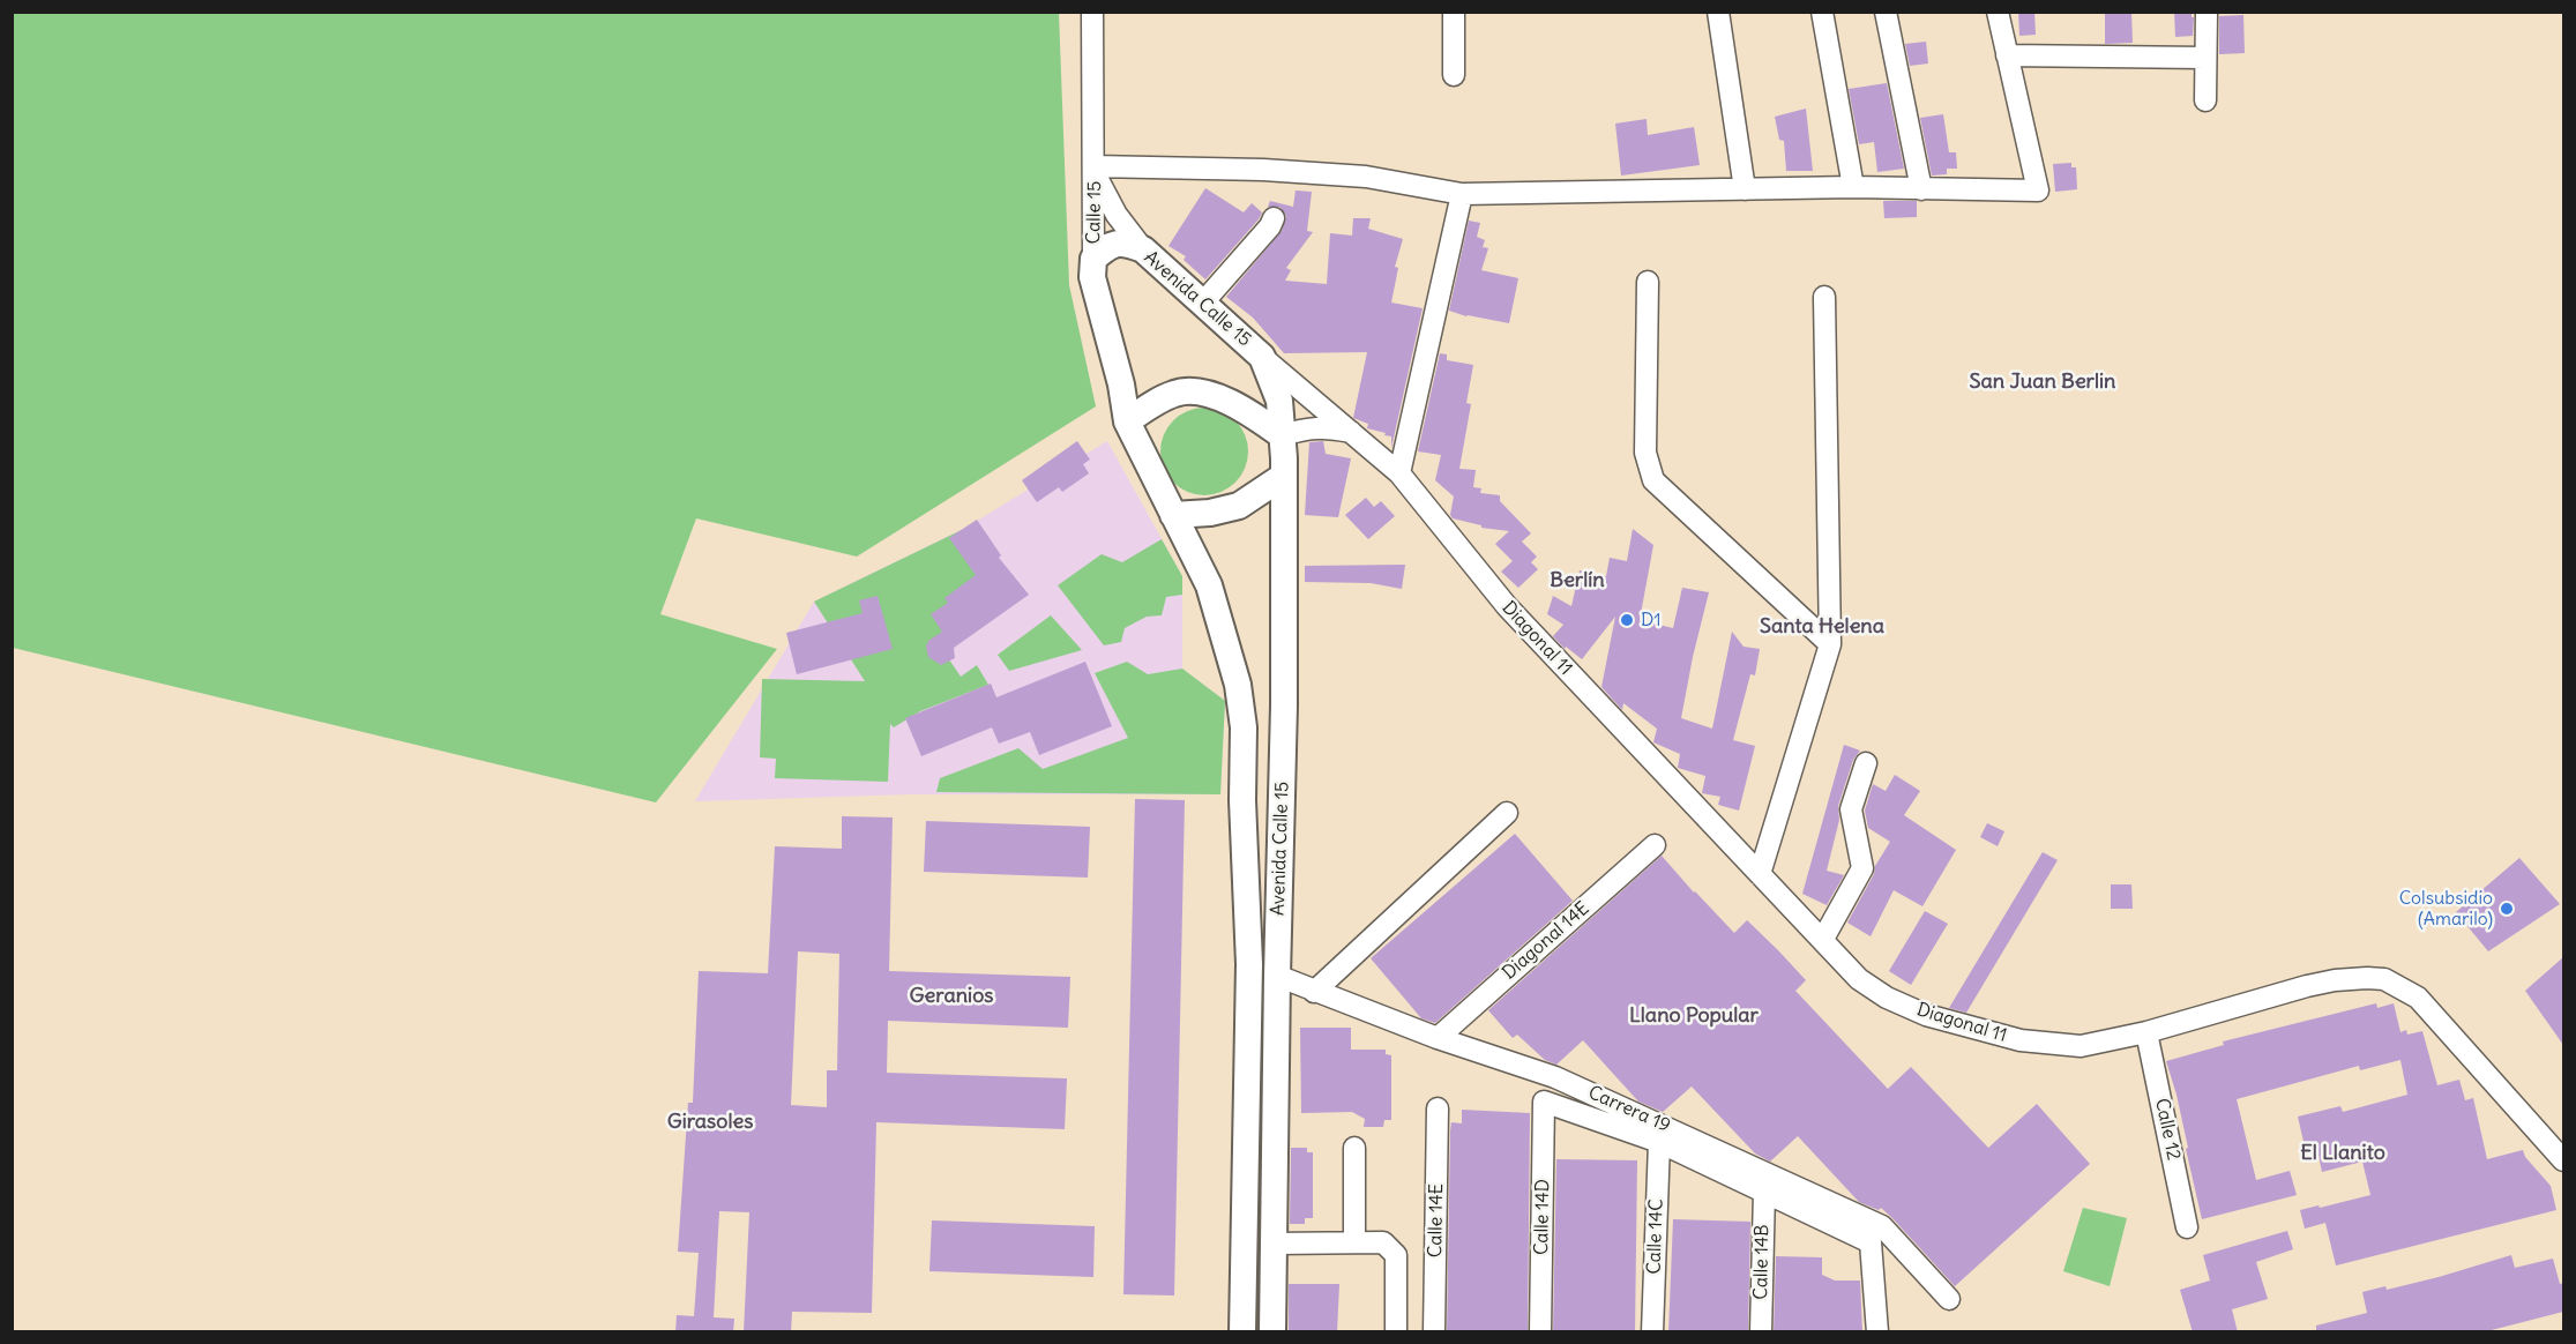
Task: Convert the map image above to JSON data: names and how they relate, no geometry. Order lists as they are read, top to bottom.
{
  "streets": {
    "main road": ["Avenida Calle 15"],
    "street": [
      "Calle 15",
      "Diagonal 11",
      "Diagonal 14E",
      "Carrera 19",
      "Calle 12",
      "Calle 14D",
      "Calle 14E",
      "Calle 14C",
      "Calle 14B"
    ]
  },
  "crossings": [
    ["Calle 15", "Avenida Calle 15"],
    ["Avenida Calle 15", "Diagonal 11"],
    ["Avenida Calle 15", "Carrera 19"],
    ["Diagonal 11", "Calle 12"],
    ["Diagonal 14E", "Carrera 19"],
    ["Calle 14D", "Calle 14C"]
  ],
  "districts": [
    "San Juan Berlin",
    "Berlín",
    "Santa Helena",
    "Geranios",
    "Llano Popular",
    "Girasoles",
    "El Llanito"
  ],
  "places": ["D1", "Colsubsidio (Amarilo)"]
}
